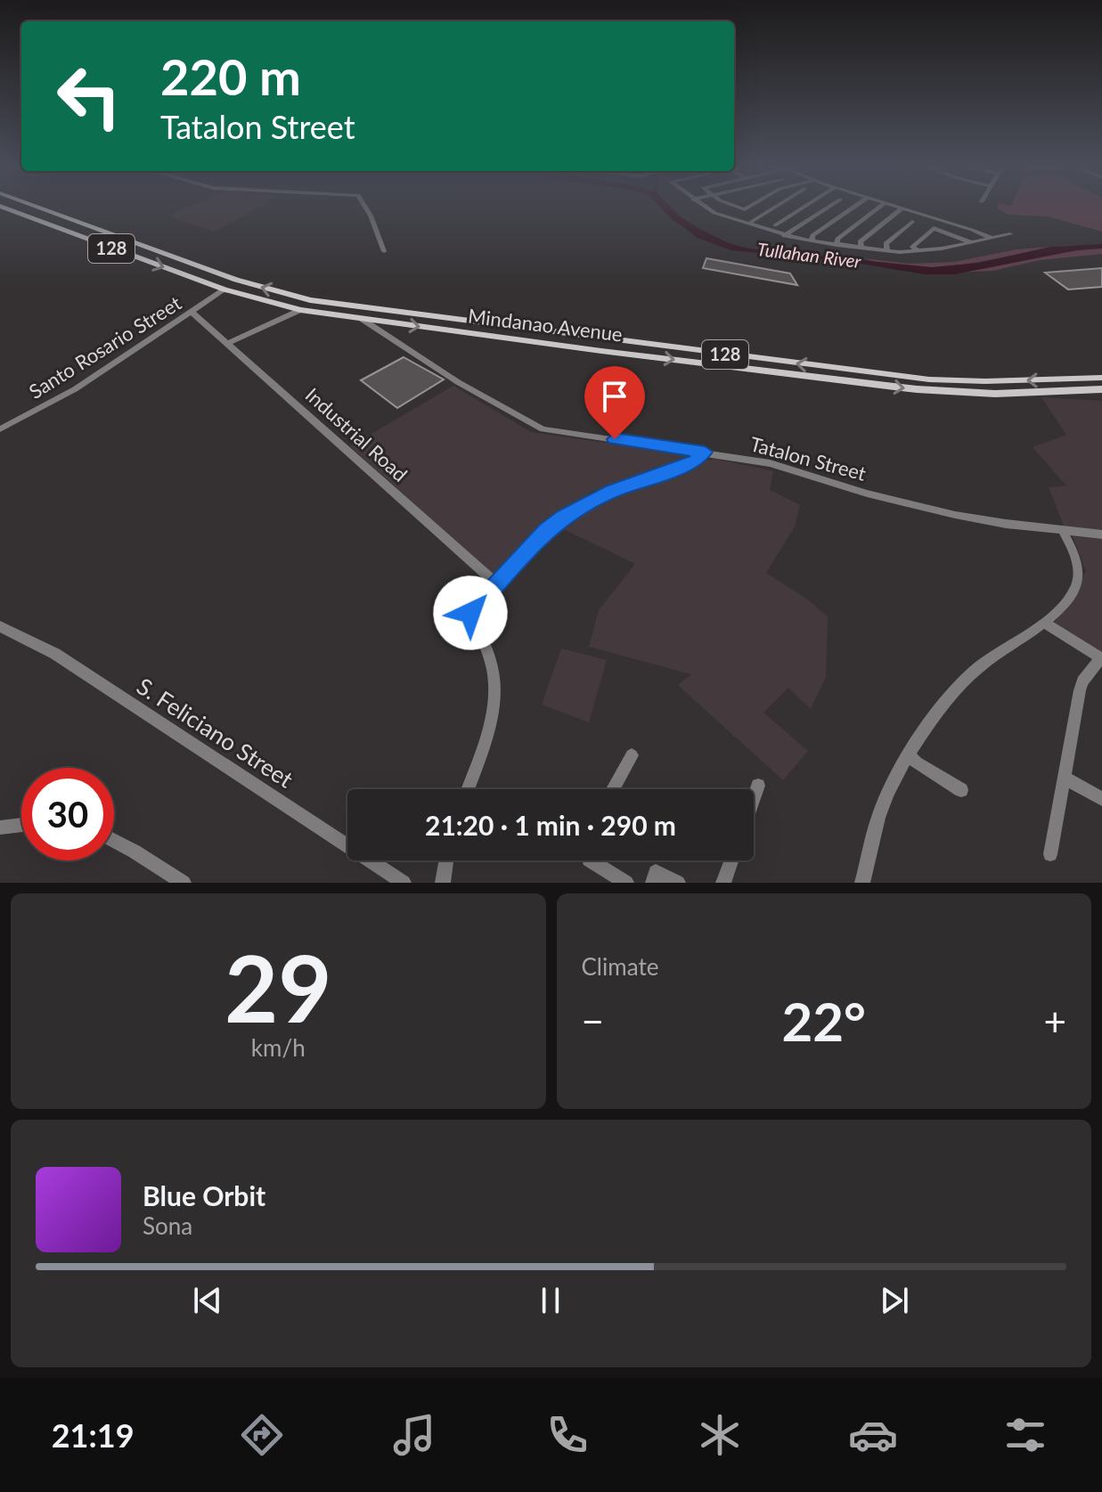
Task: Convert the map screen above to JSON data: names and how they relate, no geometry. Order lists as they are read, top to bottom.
{
  "streets": {
    "main road": ["128", "Mindanao Avenue"],
    "street": [
      "Santo Rosario Street",
      "Industrial Road",
      "Tatalon Street",
      "S. Feliciano Street"
    ]
  },
  "crossings": [
    ["Mindanao Avenue", "Santo Rosario Street"],
    ["Mindanao Avenue", "Tatalon Street"],
    ["Santo Rosario Street", "Industrial Road"]
  ],
  "water": ["Tullahan River"],
  "page": {
    "turn": ["220 m", "Tatalon Street"],
    "limit": "30",
    "trip": "21:20 · 1 min · 290 m",
    "tile": [
      ["29", "km/h"],
      "Climate"
    ],
    "heat": ["−", "22°", "+"],
    "song": ["Blue Orbit", "Sona"],
    "tabs": "21:19"
  }
}
